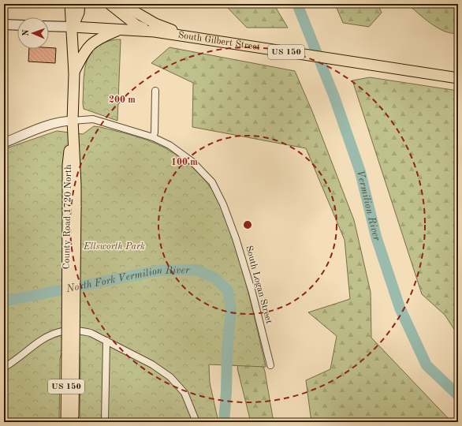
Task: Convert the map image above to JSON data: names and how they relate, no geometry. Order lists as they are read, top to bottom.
{
  "streets": {
    "main road": ["South Gilbert Street", "US 150", "County Road 1720 North"],
    "street": ["South Logan Street"]
  },
  "crossings": [
    ["South Gilbert Street", "County Road 1720 North"],
    ["US 150", "County Road 1720 North"],
    ["County Road 1720 North", "South Logan Street"]
  ],
  "water": ["Vermilion River", "North Fork Vermilion River"],
  "parks": ["Ellsworth Park"],
  "north": "left",
  "rings": ["200 m", "100 m"]
}
